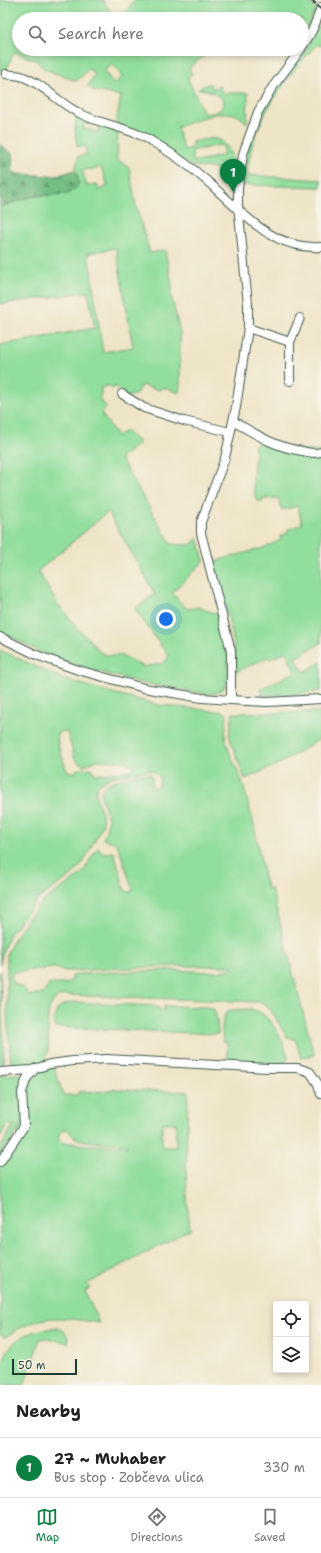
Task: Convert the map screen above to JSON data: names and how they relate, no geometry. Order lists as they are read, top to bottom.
{
  "scale_bar": "50 m",
  "page": {
    "search": "Search here",
    "pins": "1",
    "scale": "50 m",
    "heading": "Nearby",
    "list": [
      {
        "mark": "1",
        "name": "27 ~ Muhaber",
        "note": "Bus stop · Zobčeva ulica",
        "value": "330 m"
      }
    ],
    "nav": ["Map", "Directions", "Saved"]
  }
}
